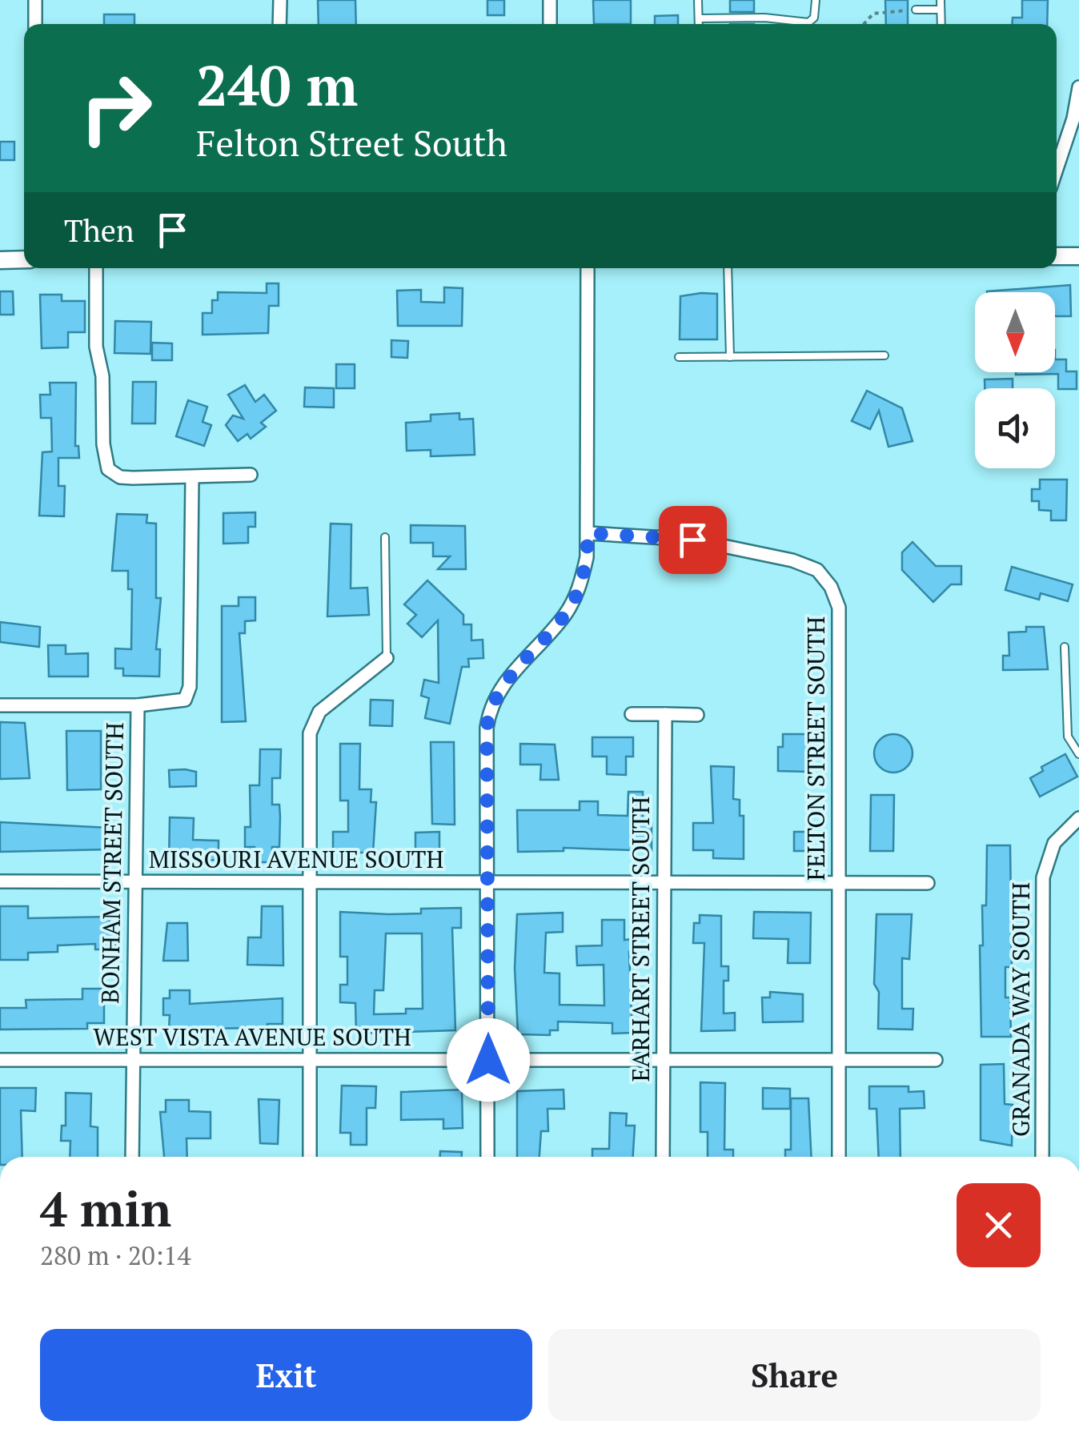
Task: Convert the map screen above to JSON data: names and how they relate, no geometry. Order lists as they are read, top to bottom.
{
  "streets": {
    "street": [
      "FELTON STREET SOUTH",
      "MISSOURI AVENUE SOUTH",
      "BONHAM STREET SOUTH",
      "EARHART STREET SOUTH",
      "GRANADA WAY SOUTH",
      "WEST VISTA AVENUE SOUTH"
    ]
  },
  "crossings": [
    ["FELTON STREET SOUTH", "MISSOURI AVENUE SOUTH"],
    ["FELTON STREET SOUTH", "WEST VISTA AVENUE SOUTH"],
    ["MISSOURI AVENUE SOUTH", "BONHAM STREET SOUTH"],
    ["MISSOURI AVENUE SOUTH", "EARHART STREET SOUTH"],
    ["BONHAM STREET SOUTH", "WEST VISTA AVENUE SOUTH"],
    ["EARHART STREET SOUTH", "WEST VISTA AVENUE SOUTH"]
  ],
  "north": "bottom",
  "page": {
    "turn": ["240 m", "Felton Street South"],
    "then": "Then",
    "heading": ["4 min", "280 m · 20:14"],
    "buttons": ["Exit", "Share"]
  }
}
